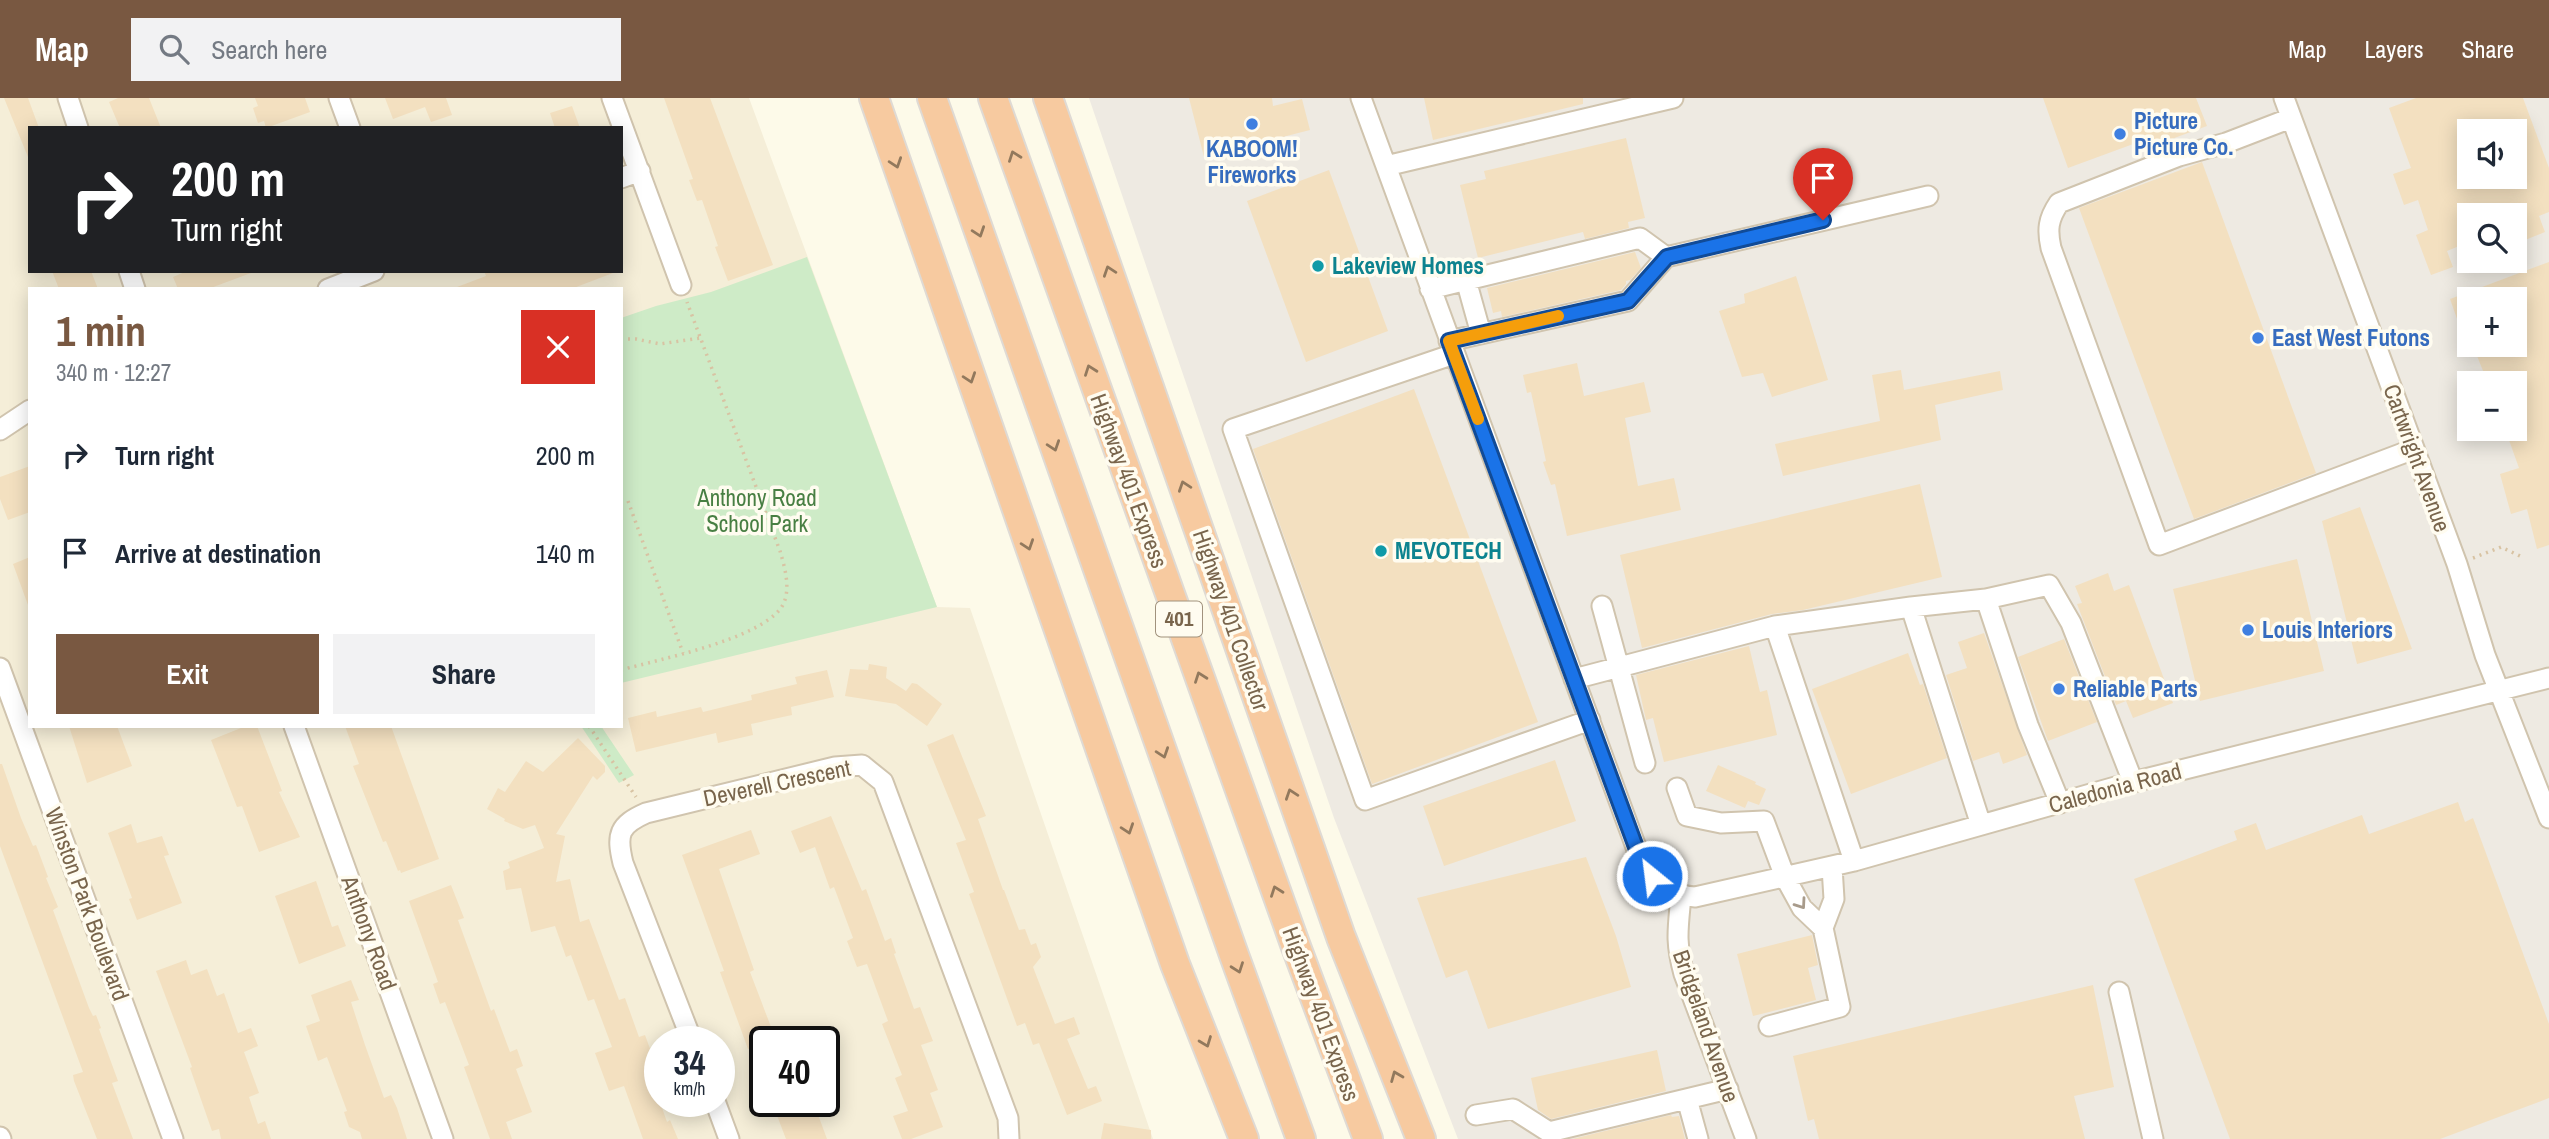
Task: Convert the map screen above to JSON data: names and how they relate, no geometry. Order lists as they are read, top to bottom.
{
  "streets": {
    "highway": ["Highway 401 Express", "401", "Highway 401 Collector"],
    "street": [
      "Cartwright Avenue",
      "Deverell Crescent",
      "Caledonia Road",
      "Winston Park Boulevard",
      "Anthony Road",
      "Bridgeland Avenue"
    ]
  },
  "crossings": [
    ["Cartwright Avenue", "Caledonia Road"],
    ["Caledonia Road", "Bridgeland Avenue"]
  ],
  "parks": ["Anthony Road School Park"],
  "places": [
    "KABOOM! Fireworks",
    "Picture Picture Co.",
    "Lakeview Homes",
    "East West Futons",
    "MEVOTECH",
    "Louis Interiors",
    "Reliable Parts"
  ],
  "page": {
    "header": "Map",
    "search": "Search here",
    "nav": ["Map", "Layers", "Share"],
    "map_buttons": ["+", "−"],
    "turn": ["200 m", "Turn right"],
    "heading": ["1 min", "340 m · 12:27"],
    "list": [
      {
        "name": "Turn right",
        "value": "200 m"
      },
      {
        "name": "Arrive at destination",
        "value": "140 m"
      }
    ],
    "buttons": ["Exit", "Share"],
    "speed": "34 km/h",
    "limit": "40"
  }
}
